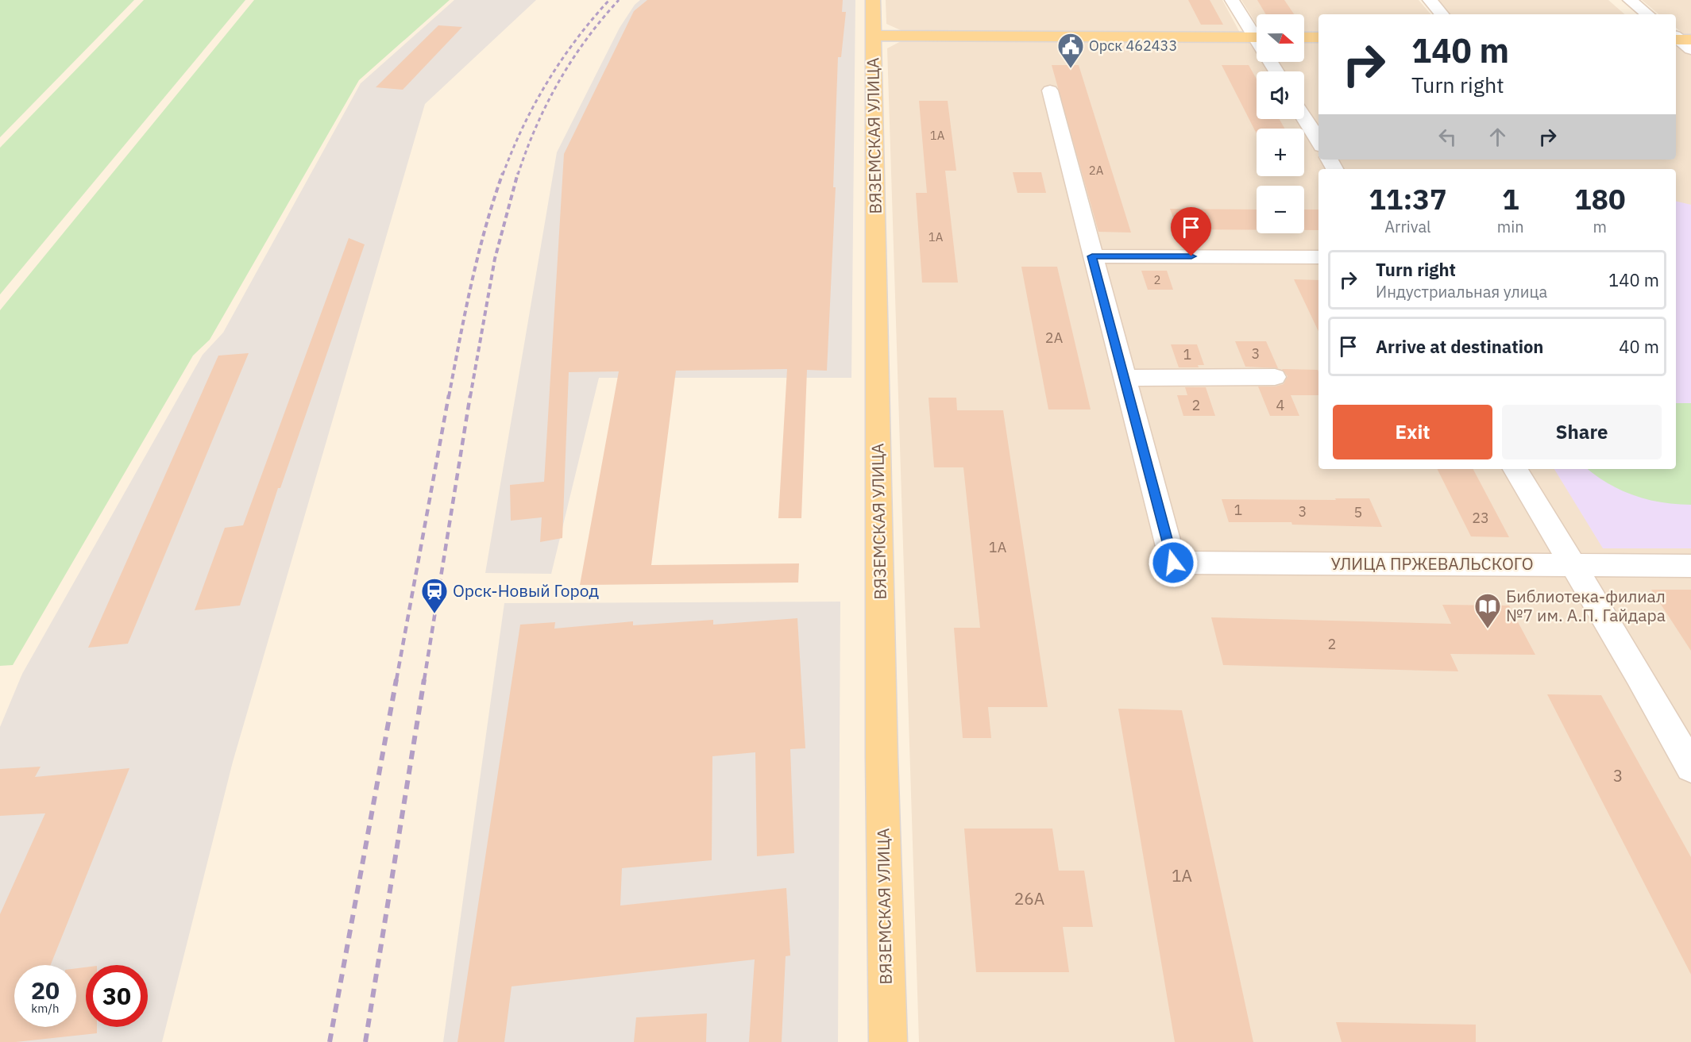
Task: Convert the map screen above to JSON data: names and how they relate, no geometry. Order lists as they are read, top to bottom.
{
  "streets": {
    "main road": ["ВЯЗЕМСКАЯ УЛИЦА"],
    "street": ["УЛИЦА ПРЖЕВАЛЬСКОГО"]
  },
  "places": {
    "public building": ["Орск 462433"],
    "station": ["Орск-Новый Город"],
    "library": ["Библиотека-филиал №7 им. А.П. Гайдара"]
  },
  "house_numbers": [
    "1А",
    "2А",
    "1А",
    "2",
    "2А",
    "3",
    "1",
    "2",
    "4",
    "1",
    "3",
    "5",
    "23",
    "1А",
    "2",
    "3",
    "1А",
    "26А"
  ],
  "north": "right",
  "page": {
    "map_buttons": ["+", "−"],
    "turn": ["140 m", "Turn right"],
    "eta": [
      "11:37",
      "Arrival",
      "1",
      "min",
      "180",
      "m"
    ],
    "list": [
      {
        "name": "Turn right",
        "note": "Индустриальная улица",
        "value": "140 m"
      },
      {
        "name": "Arrive at destination",
        "value": "40 m"
      }
    ],
    "buttons": ["Exit", "Share"],
    "speed": "20 km/h",
    "limit": "30"
  }
}
